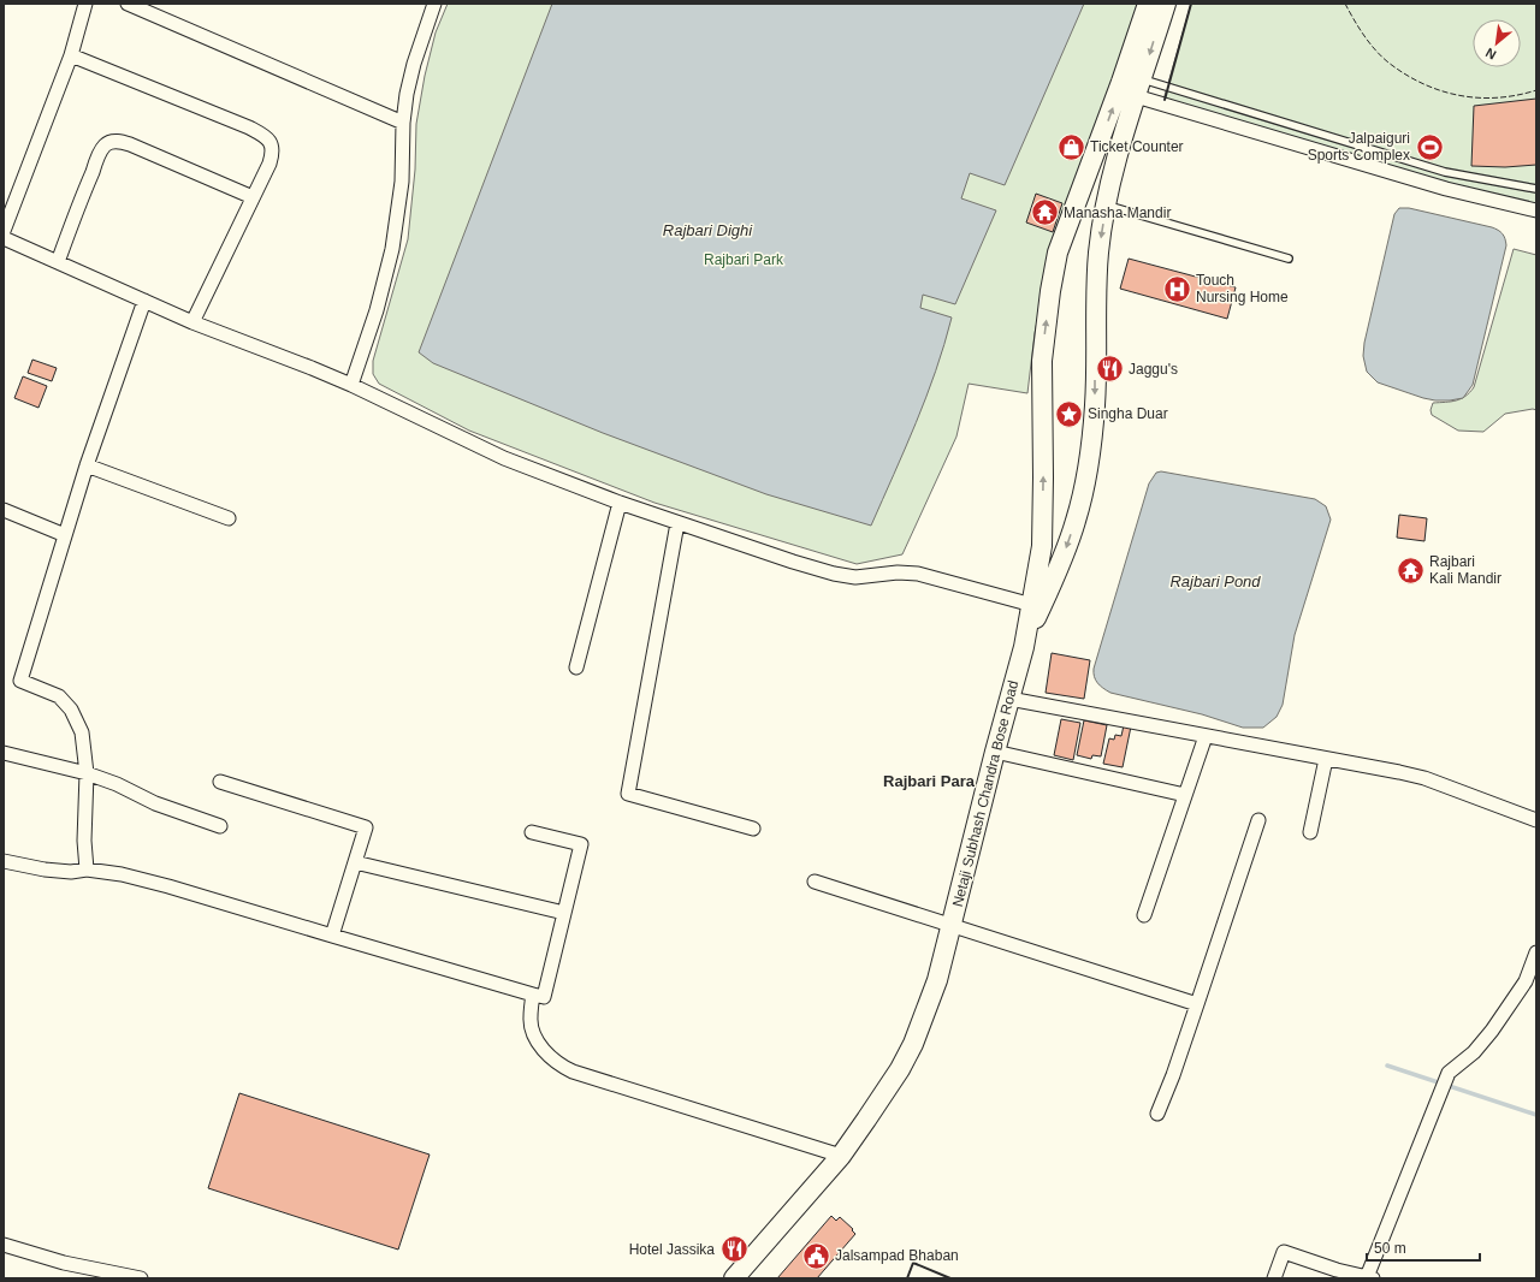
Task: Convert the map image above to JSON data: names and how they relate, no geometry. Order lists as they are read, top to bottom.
{
  "streets": {
    "street": ["Netaji Subhash Chandra Bose Road"]
  },
  "districts": ["Rajbari Para"],
  "water": ["Rajbari Dighi", "Rajbari Pond"],
  "parks": ["Rajbari Park"],
  "places": {
    "shop": ["Ticket Counter"],
    "sports": ["Jalpaiguri Sports Complex"],
    "temple": ["Manasha Mandir", "Rajbari Kali Mandir"],
    "hospital": ["Touch Nursing Home"],
    "restaurant": ["Jaggu's", "Hotel Jassika"],
    "place": ["Singha Duar"],
    "public building": ["Jalsampad Bhaban"]
  },
  "scale_bar": "50 m",
  "north": "bottom left"
}
